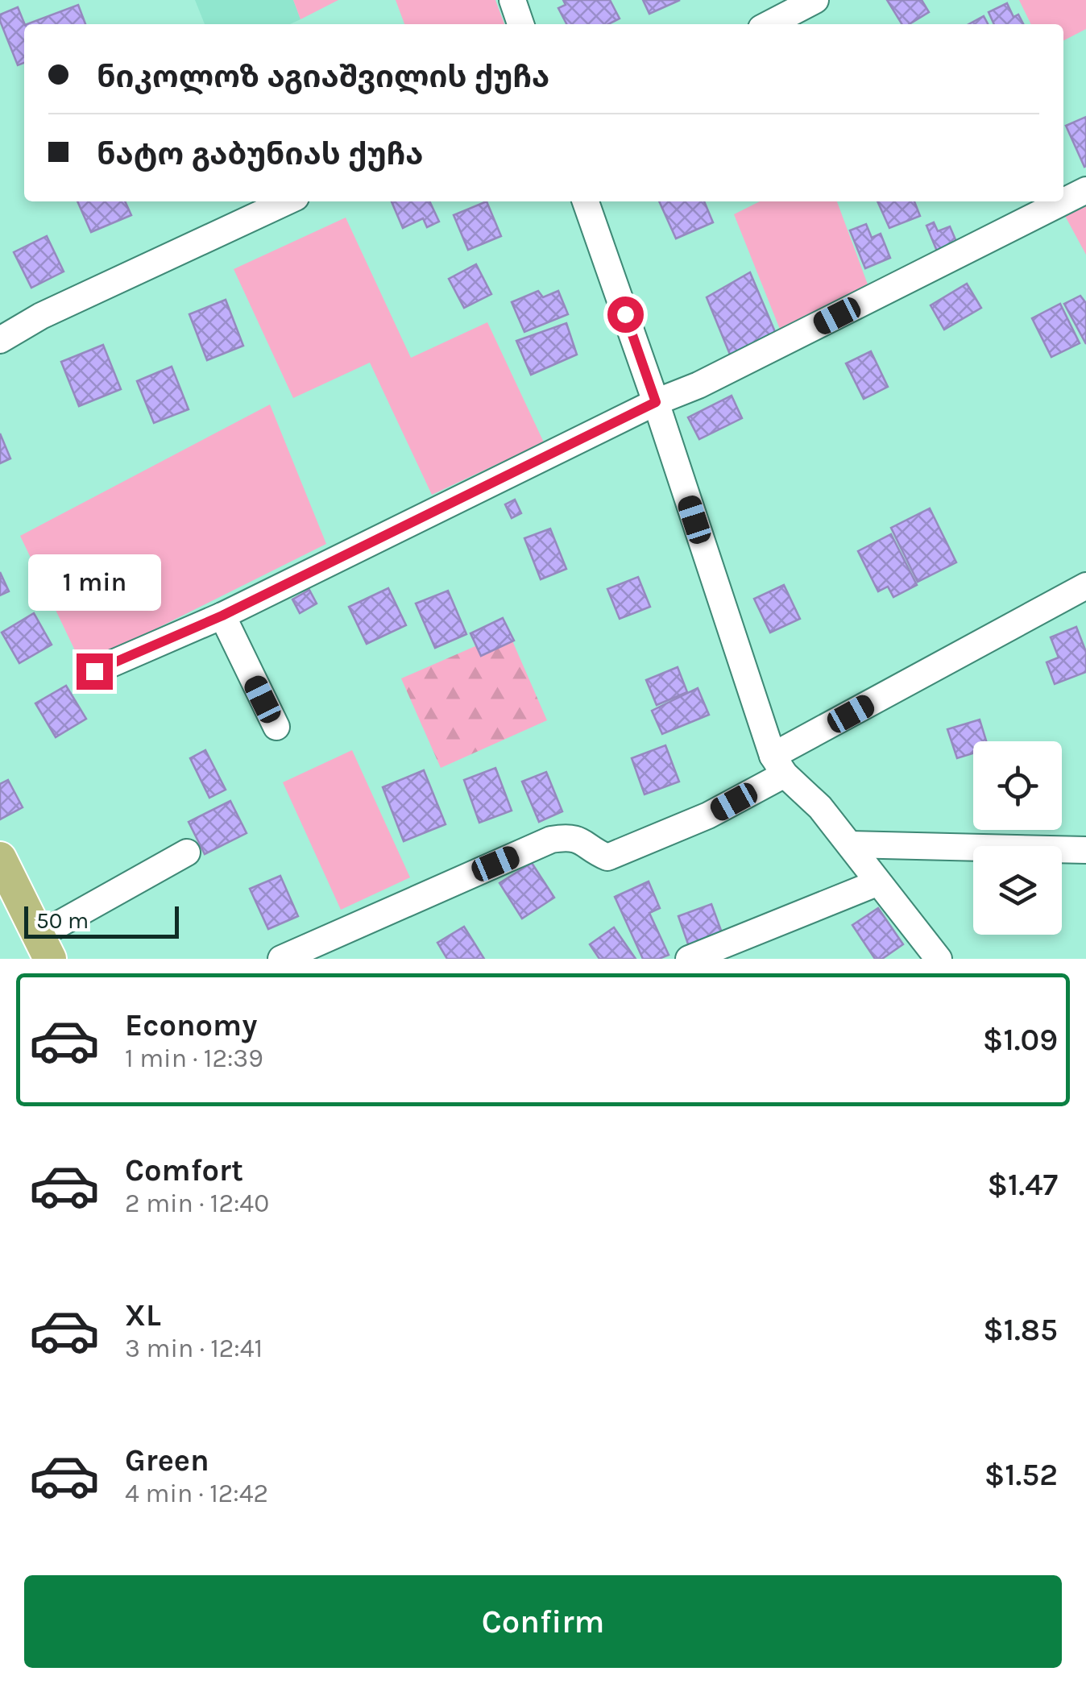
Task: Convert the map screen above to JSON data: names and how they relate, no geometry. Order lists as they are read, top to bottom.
{
  "scale_bar": "50 m",
  "page": {
    "banner": ["ნიკოლოზ აგიაშვილის ქუჩა", "ნატო გაბუნიას ქუჩა"],
    "bubble": "1 min",
    "scale": "50 m",
    "list": [
      {
        "name": "Economy",
        "note": "1 min · 12:39",
        "value": "$1.09"
      },
      {
        "name": "Comfort",
        "note": "2 min · 12:40",
        "value": "$1.47"
      },
      {
        "name": "XL",
        "note": "3 min · 12:41",
        "value": "$1.85"
      },
      {
        "name": "Green",
        "note": "4 min · 12:42",
        "value": "$1.52"
      }
    ],
    "buttons": "Confirm"
  }
}
